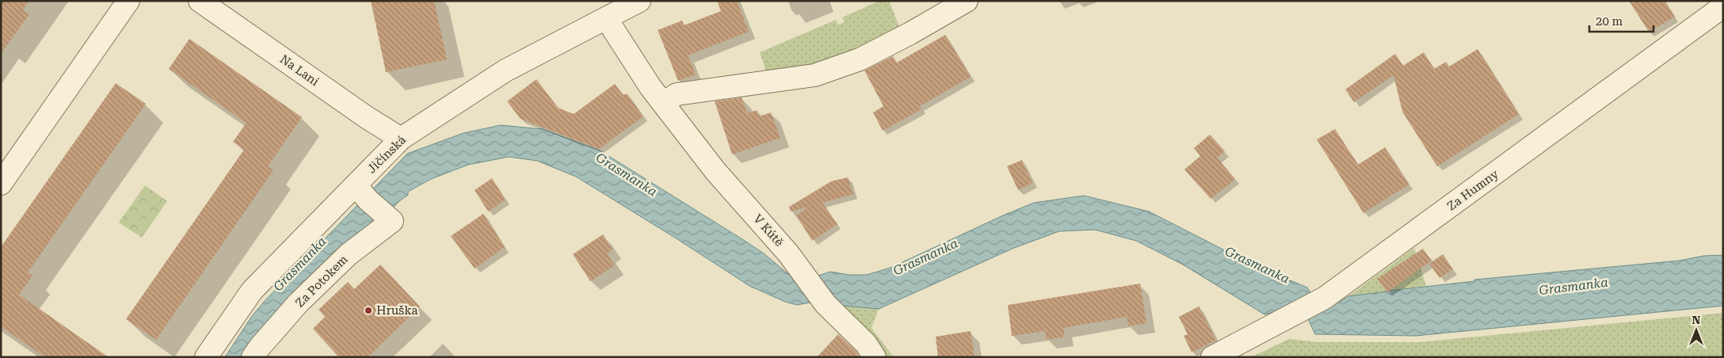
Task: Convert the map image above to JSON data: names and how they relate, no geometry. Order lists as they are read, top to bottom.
{
  "streets": {
    "street": [
      "Na Lani",
      "Jičínská",
      "Za Humny",
      "V Kútě",
      "Za Potokem"
    ]
  },
  "crossings": [
    ["Na Lani", "Jičínská"],
    ["Jičínská", "V Kútě"],
    ["Jičínská", "Za Potokem"]
  ],
  "water": ["Grasmanka"],
  "places": ["Hruška"],
  "scale_bar": "20 m",
  "north": "top"
}
